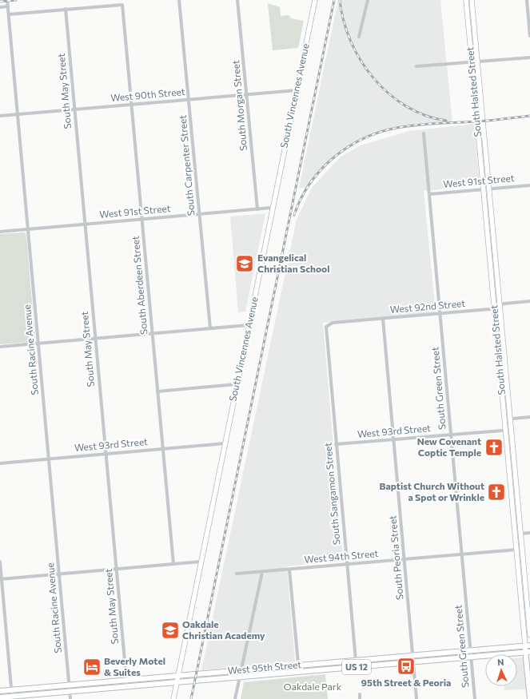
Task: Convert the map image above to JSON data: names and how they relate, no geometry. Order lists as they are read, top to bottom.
{
  "streets": {
    "main road": [
      "South Halsted Street",
      "South Vincennes Avenue",
      "US 12",
      "West 95th Street"
    ],
    "street": [
      "South May Street",
      "West 90th Street",
      "South Morgan Street",
      "South Carpenter Street",
      "West 91st Street",
      "South Aberdeen Street",
      "West 92nd Street",
      "South Racine Avenue",
      "South Green Street",
      "West 93rd Street",
      "South Sangamon Street",
      "West 94th Street",
      "South Peoria Street"
    ]
  },
  "crossings": [
    ["South May Street", "West 90th Street"],
    ["South May Street", "West 91st Street"],
    ["South May Street", "South Aberdeen Street"],
    ["South May Street", "West 93rd Street"],
    ["South May Street", "West 95th Street"],
    ["South Halsted Street", "West 91st Street"],
    ["South Halsted Street", "West 92nd Street"],
    ["South Halsted Street", "West 93rd Street"],
    ["South Halsted Street", "West 94th Street"],
    ["South Halsted Street", "West 95th Street"],
    ["West 90th Street", "South Vincennes Avenue"],
    ["West 90th Street", "South Morgan Street"],
    ["West 90th Street", "South Carpenter Street"],
    ["West 90th Street", "South Aberdeen Street"],
    ["West 90th Street", "South Racine Avenue"],
    ["South Vincennes Avenue", "West 91st Street"],
    ["South Vincennes Avenue", "West 93rd Street"],
    ["South Vincennes Avenue", "West 95th Street"],
    ["South Morgan Street", "West 91st Street"],
    ["South Carpenter Street", "West 91st Street"],
    ["West 91st Street", "South Aberdeen Street"],
    ["West 91st Street", "South Racine Avenue"],
    ["West 91st Street", "South Green Street"],
    ["South Aberdeen Street", "West 93rd Street"],
    ["West 92nd Street", "South Green Street"],
    ["West 92nd Street", "South Sangamon Street"],
    ["West 92nd Street", "South Peoria Street"],
    ["South Racine Avenue", "West 93rd Street"],
    ["South Racine Avenue", "West 95th Street"],
    ["South Green Street", "West 93rd Street"],
    ["South Green Street", "West 94th Street"],
    ["South Green Street", "West 95th Street"],
    ["West 93rd Street", "South Sangamon Street"],
    ["West 93rd Street", "South Peoria Street"],
    ["South Sangamon Street", "West 94th Street"],
    ["South Sangamon Street", "West 95th Street"],
    ["West 94th Street", "South Peoria Street"],
    ["South Peoria Street", "West 95th Street"]
  ],
  "parks": ["Oakdale Park"],
  "places": {
    "school or university": ["Evangelical Christian School", "Oakdale Christian Academy"],
    "church": ["New Covenant Coptic Temple", "Baptist Church Without a Spot or Wrinkle"],
    "bus stop": ["95th Street & Peoria"],
    "hotel": ["Beverly Motel & Suites"]
  },
  "north": "top"
}
